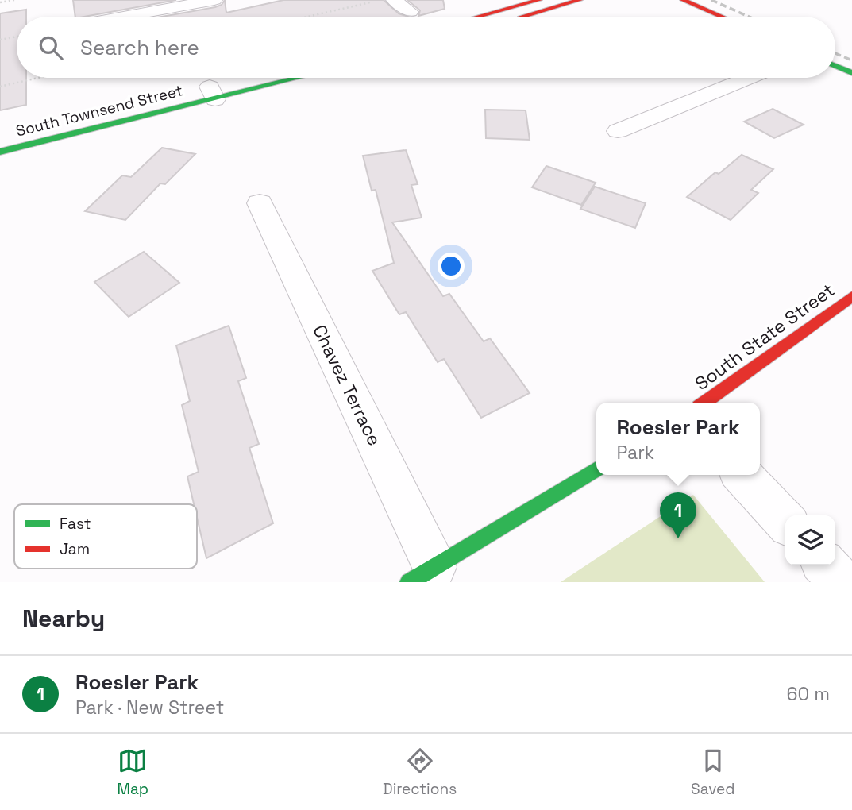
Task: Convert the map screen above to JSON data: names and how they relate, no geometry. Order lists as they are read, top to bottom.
{
  "streets": {
    "street": ["South Townsend Street", "South State Street", "Chavez Terrace"]
  },
  "legend": ["Fast", "Jam"],
  "page": {
    "search": "Search here",
    "popup": ["Roesler Park", "Park"],
    "pins": "1",
    "heading": "Nearby",
    "list": [
      {
        "mark": "1",
        "name": "Roesler Park",
        "note": "Park · New Street",
        "value": "60 m"
      }
    ],
    "nav": ["Map", "Directions", "Saved"]
  }
}
